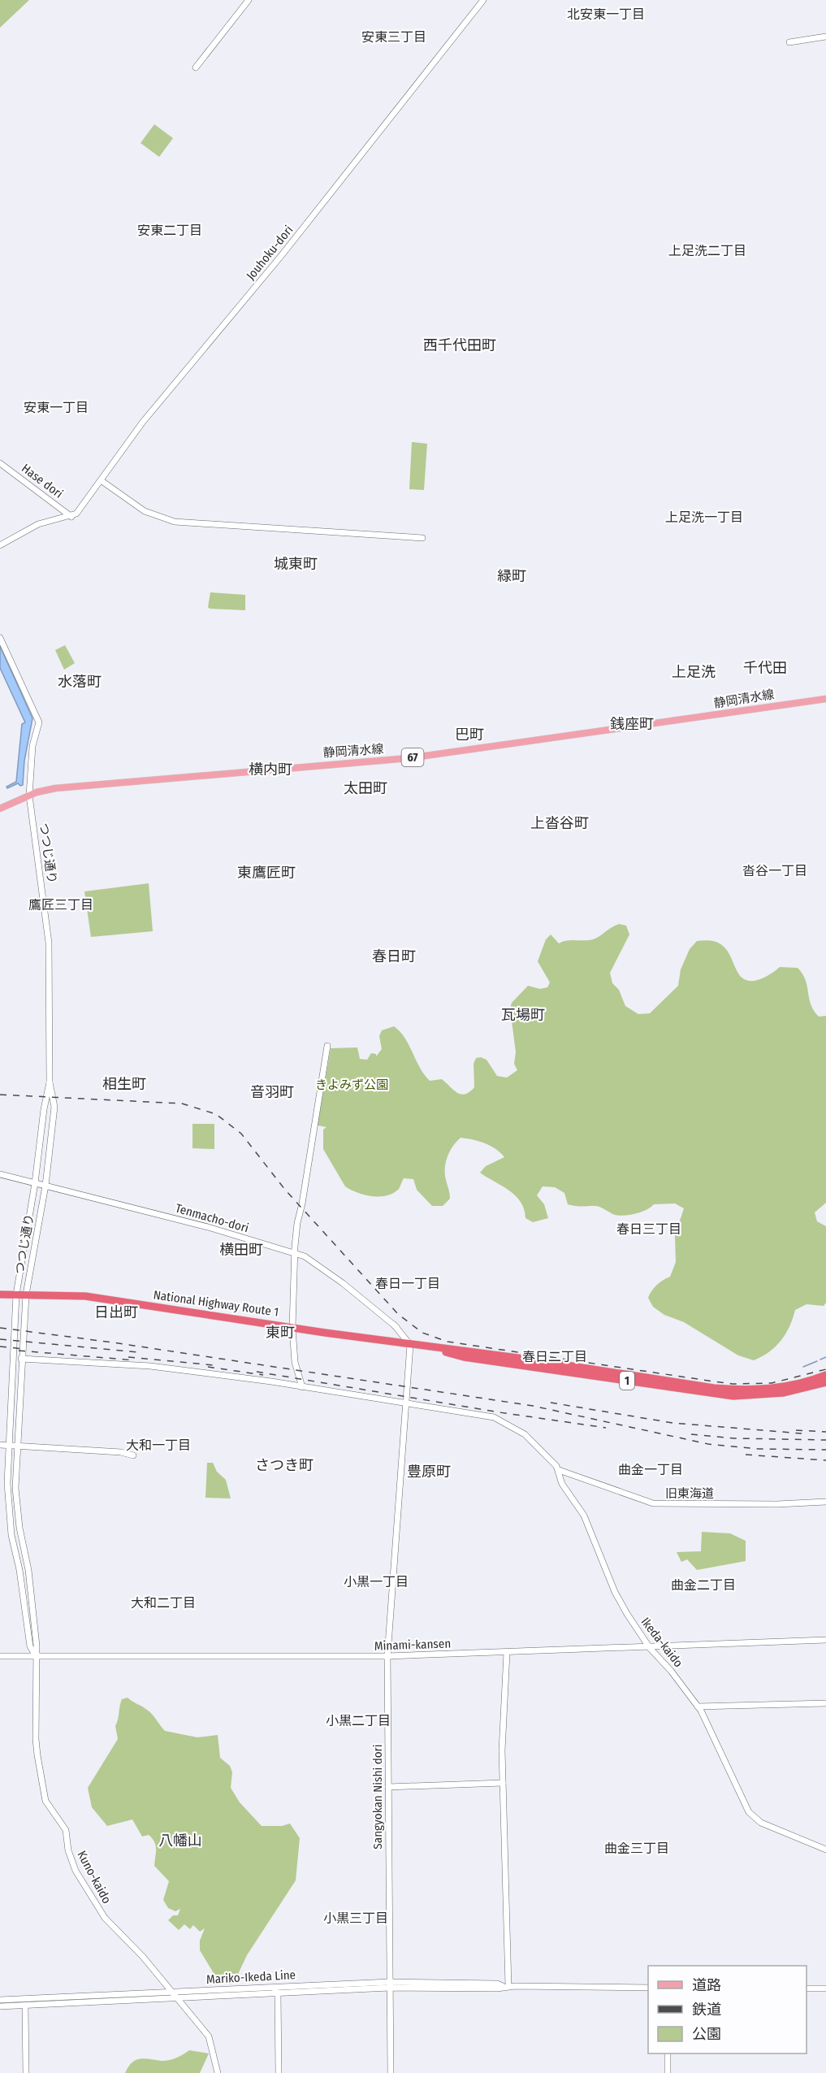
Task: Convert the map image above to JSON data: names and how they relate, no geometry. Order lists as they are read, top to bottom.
{
  "streets": {
    "highway": ["National Highway Route 1", "1"],
    "main road": ["静岡清水線", "67"],
    "street": [
      "Jouhoku-dori",
      "Hase dori",
      "つつじ通り",
      "Tenmacho-dori",
      "旧東海道",
      "Ikeda-kaido",
      "Minami-kansen",
      "Sangyokan Nishi dori",
      "Kuno-kaido",
      "Mariko-Ikeda Line"
    ]
  },
  "crossings": [
    ["Jouhoku-dori", "Hase dori"],
    ["静岡清水線", "つつじ通り"],
    ["つつじ通り", "Tenmacho-dori"],
    ["つつじ通り", "National Highway Route 1"],
    ["つつじ通り", "Ikeda-kaido"],
    ["つつじ通り", "Kuno-kaido"],
    ["Tenmacho-dori", "National Highway Route 1"],
    ["National Highway Route 1", "Sangyokan Nishi dori"],
    ["旧東海道", "Ikeda-kaido"],
    ["Ikeda-kaido", "Minami-kansen"],
    ["Ikeda-kaido", "Sangyokan Nishi dori"],
    ["Ikeda-kaido", "Kuno-kaido"],
    ["Minami-kansen", "Sangyokan Nishi dori"],
    ["Minami-kansen", "Kuno-kaido"],
    ["Sangyokan Nishi dori", "Mariko-Ikeda Line"],
    ["Kuno-kaido", "Mariko-Ikeda Line"]
  ],
  "districts": [
    "北安東一丁目",
    "安東三丁目",
    "安東二丁目",
    "上足洗二丁目",
    "西千代田町",
    "安東一丁目",
    "上足洗一丁目",
    "城東町",
    "緑町",
    "千代田",
    "上足洗",
    "水落町",
    "銭座町",
    "巴町",
    "横内町",
    "太田町",
    "上沓谷町",
    "沓谷一丁目",
    "東鷹匠町",
    "鷹匠三丁目",
    "春日町",
    "瓦場町",
    "相生町",
    "音羽町",
    "春日三丁目",
    "横田町",
    "春日一丁目",
    "日出町",
    "東町",
    "春日二丁目",
    "大和一丁目",
    "さつき町",
    "曲金一丁目",
    "豊原町",
    "小黒一丁目",
    "曲金二丁目",
    "大和二丁目",
    "小黒二丁目",
    "八幡山",
    "曲金三丁目",
    "小黒三丁目"
  ],
  "parks": ["きよみず公園"],
  "legend": ["道路", "鉄道", "公園"]
}
